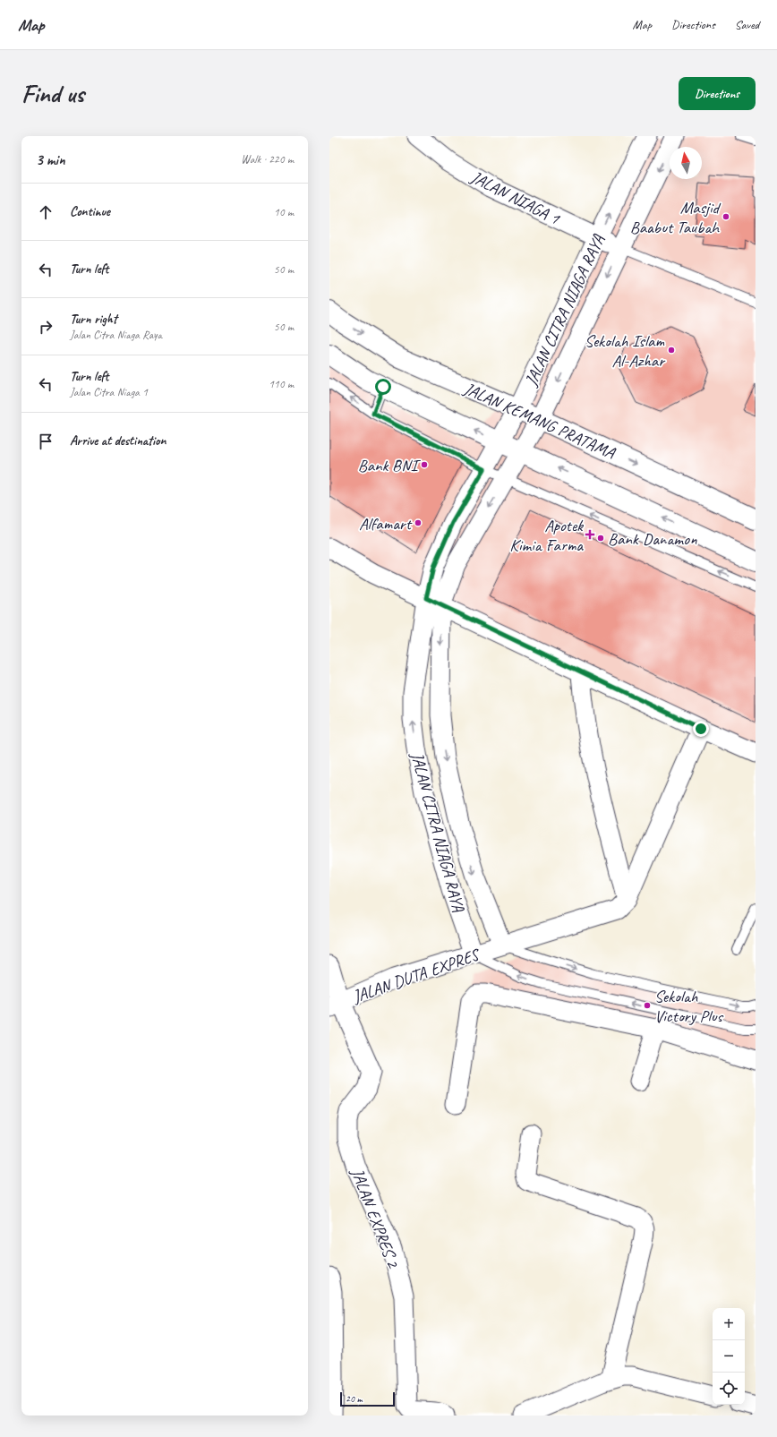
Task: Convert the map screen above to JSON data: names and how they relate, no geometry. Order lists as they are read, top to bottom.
{
  "streets": {
    "street": [
      "JALAN NIAGA 1",
      "JALAN CITRA NIAGA RAYA",
      "JALAN KEMANG PRATAMA",
      "JALAN DUTA EXPRES",
      "JALAN EXPRES 2"
    ]
  },
  "crossings": [
    ["JALAN NIAGA 1", "JALAN CITRA NIAGA RAYA"],
    ["JALAN CITRA NIAGA RAYA", "JALAN KEMANG PRATAMA"],
    ["JALAN CITRA NIAGA RAYA", "JALAN DUTA EXPRES"],
    ["JALAN DUTA EXPRES", "JALAN EXPRES 2"]
  ],
  "places": {
    "other": [
      "Masjid Baabut Taubah",
      "Sekolah Islam Al-Azhar",
      "Bank BNI",
      "Alfamart",
      "Bank Danamon",
      "Sekolah Victory Plus"
    ],
    "health": ["Apotek Kimia Farma"]
  },
  "scale_bar": "20 m",
  "north": "top",
  "page": {
    "header": "Map",
    "nav": ["Map", "Directions", "Saved"],
    "buttons": "Directions",
    "title": "Find us",
    "heading": ["3 min", "Walk · 220 m"],
    "list": [
      ["Continue", "10 m"],
      ["Turn left", "50 m"],
      ["Turn right", "Jalan Citra Niaga Raya", "50 m"],
      ["Turn left", "Jalan Citra Niaga 1", "110 m"],
      "Arrive at destination"
    ],
    "map_buttons": ["+", "−"],
    "scale": "20 m"
  }
}
